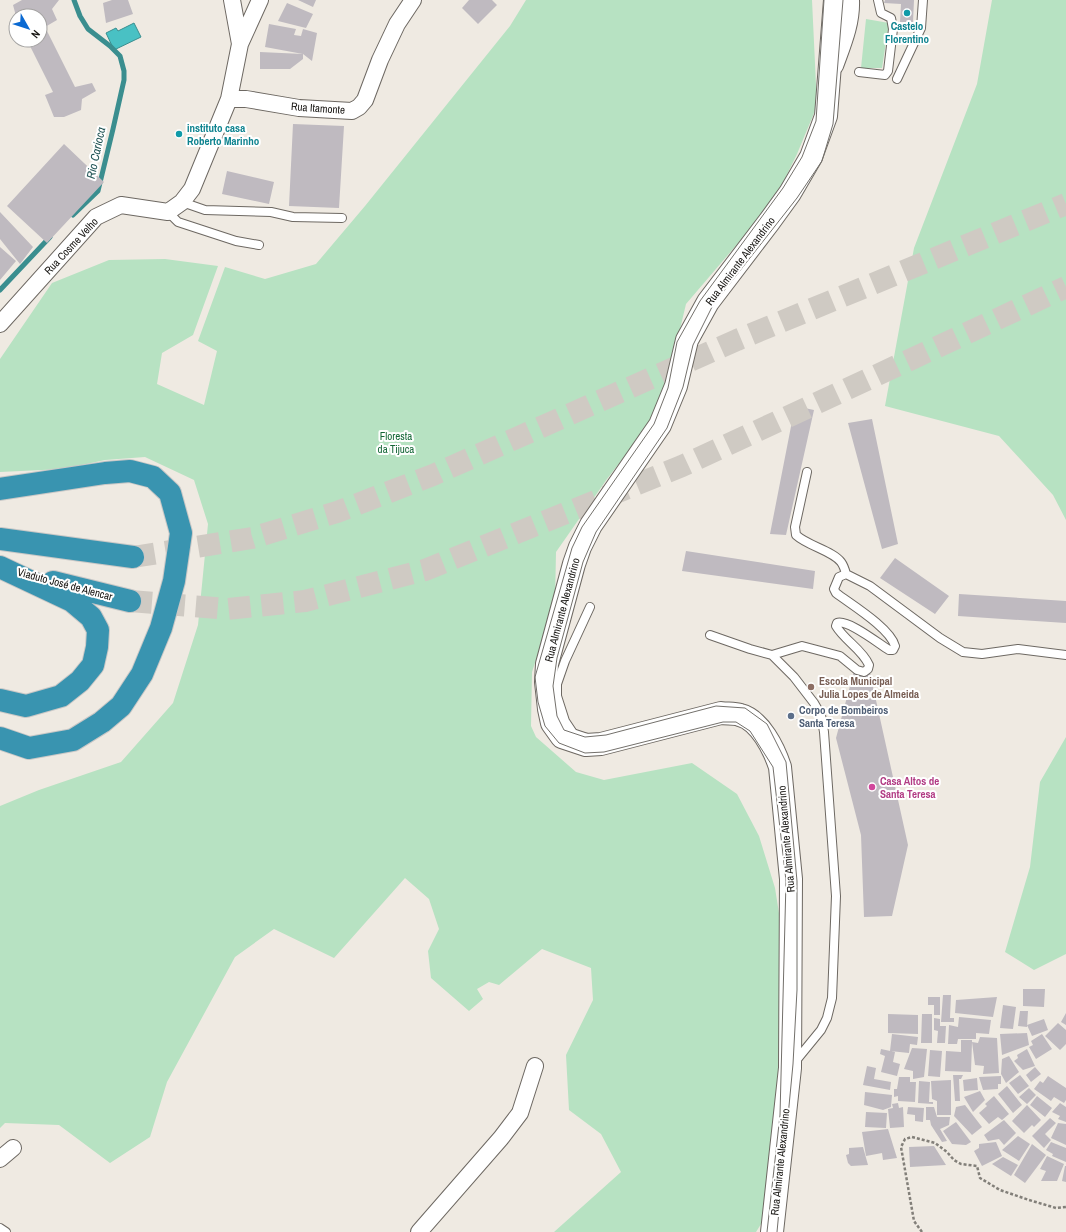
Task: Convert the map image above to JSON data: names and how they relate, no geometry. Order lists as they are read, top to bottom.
{
  "streets": {
    "highway": ["Viaduto José de Alencar"],
    "street": ["Rua Itamonte", "Rua Cosme Velho", "Rua Almirante Alexandrino"]
  },
  "water": ["Rio Carioca"],
  "parks": ["Floresta da Tijuca"],
  "places": [
    "Castelo Florentino",
    "instituto casa Roberto Marinho",
    "Escola Municipal Julia Lopes de Almeida",
    "Corpo de Bombeiros Santa Teresa",
    "Casa Altos de Santa Teresa"
  ],
  "north": "bottom right"
}
